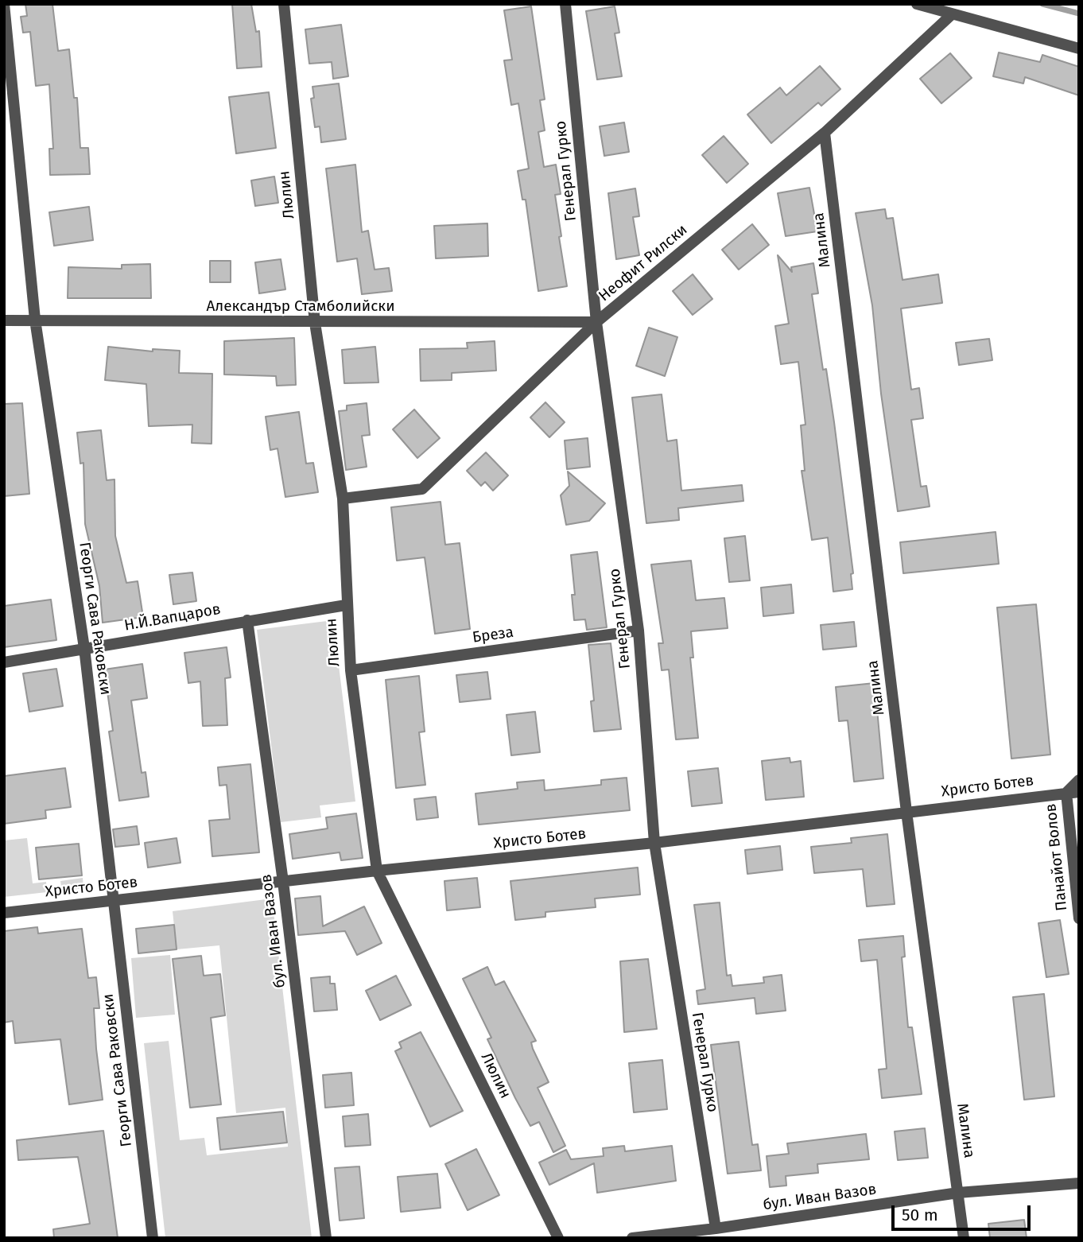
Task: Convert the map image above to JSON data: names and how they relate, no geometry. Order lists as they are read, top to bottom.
{
  "streets": {
    "street": [
      "Генерал Гурко",
      "Люлин",
      "Малина",
      "Неофит Рилски",
      "Александър Стамболийски",
      "Н.Й.Вапцаров",
      "Георги Сава Раковски",
      "Бреза",
      "Христо Ботев",
      "Панайот Волов",
      "бул. Иван Вазов"
    ]
  },
  "crossings": [
    ["Генерал Гурко", "Неофит Рилски"],
    ["Генерал Гурко", "Александър Стамболийски"],
    ["Генерал Гурко", "Бреза"],
    ["Генерал Гурко", "Христо Ботев"],
    ["Генерал Гурко", "бул. Иван Вазов"],
    ["Люлин", "Неофит Рилски"],
    ["Люлин", "Александър Стамболийски"],
    ["Люлин", "Н.Й.Вапцаров"],
    ["Люлин", "Бреза"],
    ["Люлин", "Христо Ботев"],
    ["Малина", "Неофит Рилски"],
    ["Малина", "Христо Ботев"],
    ["Малина", "бул. Иван Вазов"],
    ["Неофит Рилски", "Александър Стамболийски"],
    ["Александър Стамболийски", "Георги Сава Раковски"],
    ["Н.Й.Вапцаров", "Георги Сава Раковски"],
    ["Н.Й.Вапцаров", "бул. Иван Вазов"],
    ["Георги Сава Раковски", "Христо Ботев"],
    ["Христо Ботев", "Панайот Волов"],
    ["Христо Ботев", "бул. Иван Вазов"]
  ],
  "scale_bar": "50 m"
}
